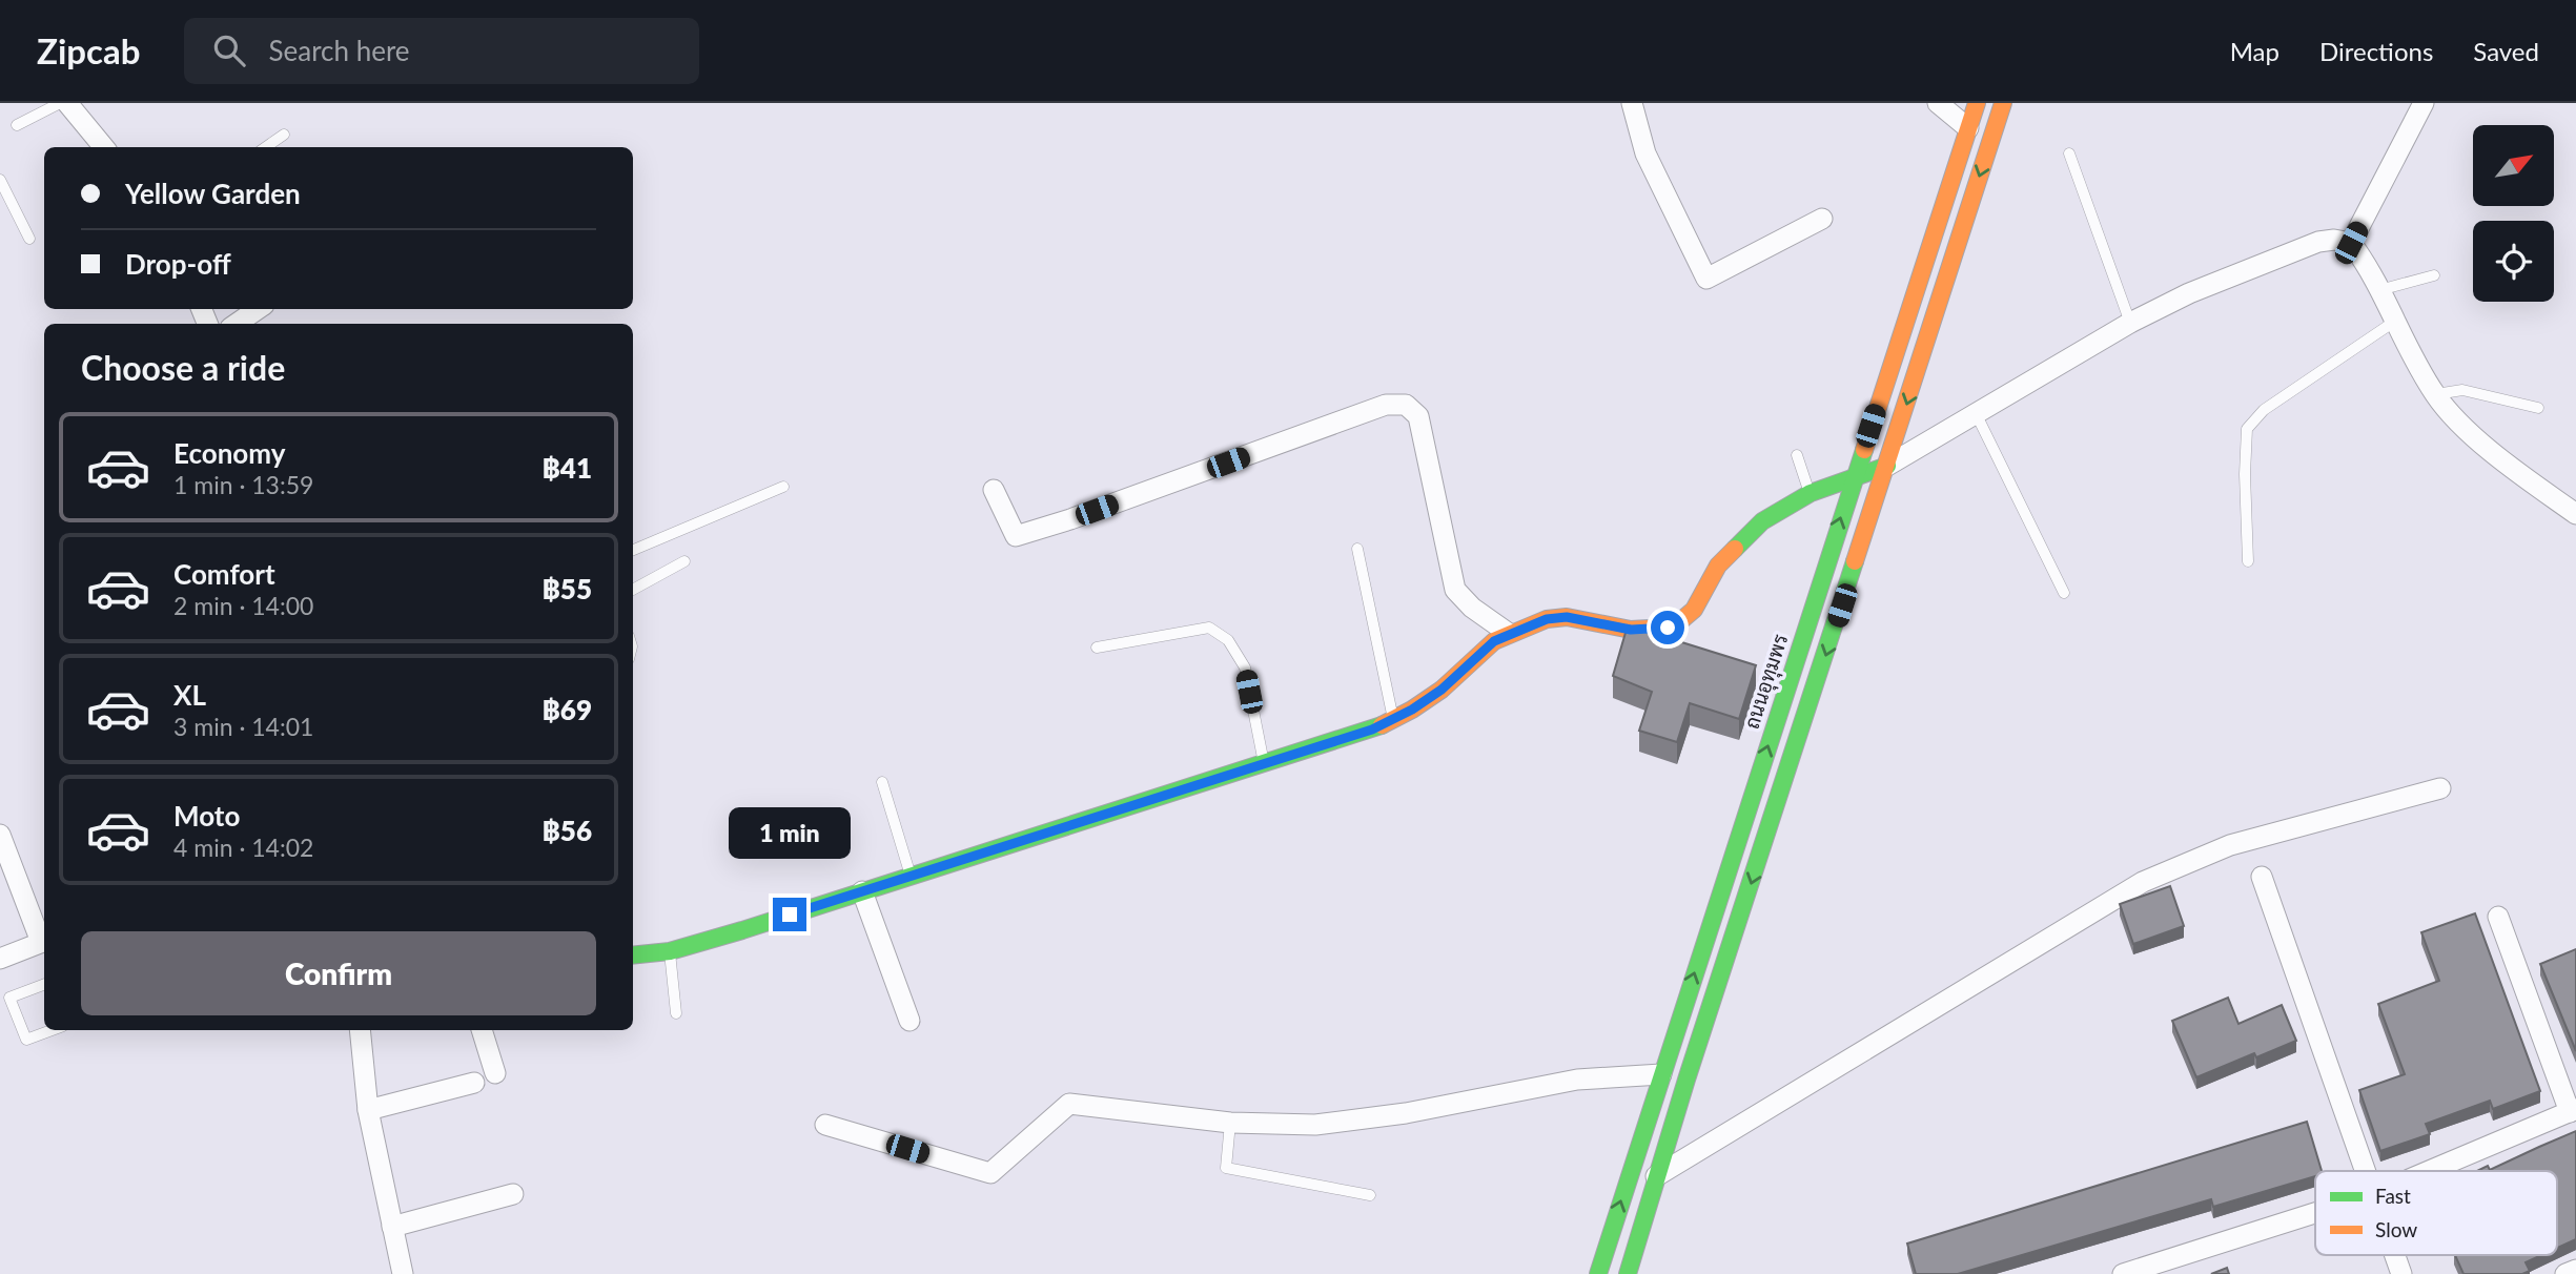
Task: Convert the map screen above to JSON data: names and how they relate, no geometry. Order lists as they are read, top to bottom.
{
  "streets": {
    "street": ["ถนนอุทุมพร"]
  },
  "legend": ["Fast", "Slow"],
  "north": "top right",
  "page": {
    "header": "Zipcab",
    "search": "Search here",
    "nav": ["Map", "Directions", "Saved"],
    "banner": ["Yellow Garden", "Drop-off"],
    "heading": "Choose a ride",
    "list": [
      {
        "name": "Economy",
        "note": "1 min · 13:59",
        "value": "฿41"
      },
      {
        "name": "Comfort",
        "note": "2 min · 14:00",
        "value": "฿55"
      },
      {
        "name": "XL",
        "note": "3 min · 14:01",
        "value": "฿69"
      },
      {
        "name": "Moto",
        "note": "4 min · 14:02",
        "value": "฿56"
      }
    ],
    "bubble": "1 min",
    "buttons": "Confirm"
  }
}
